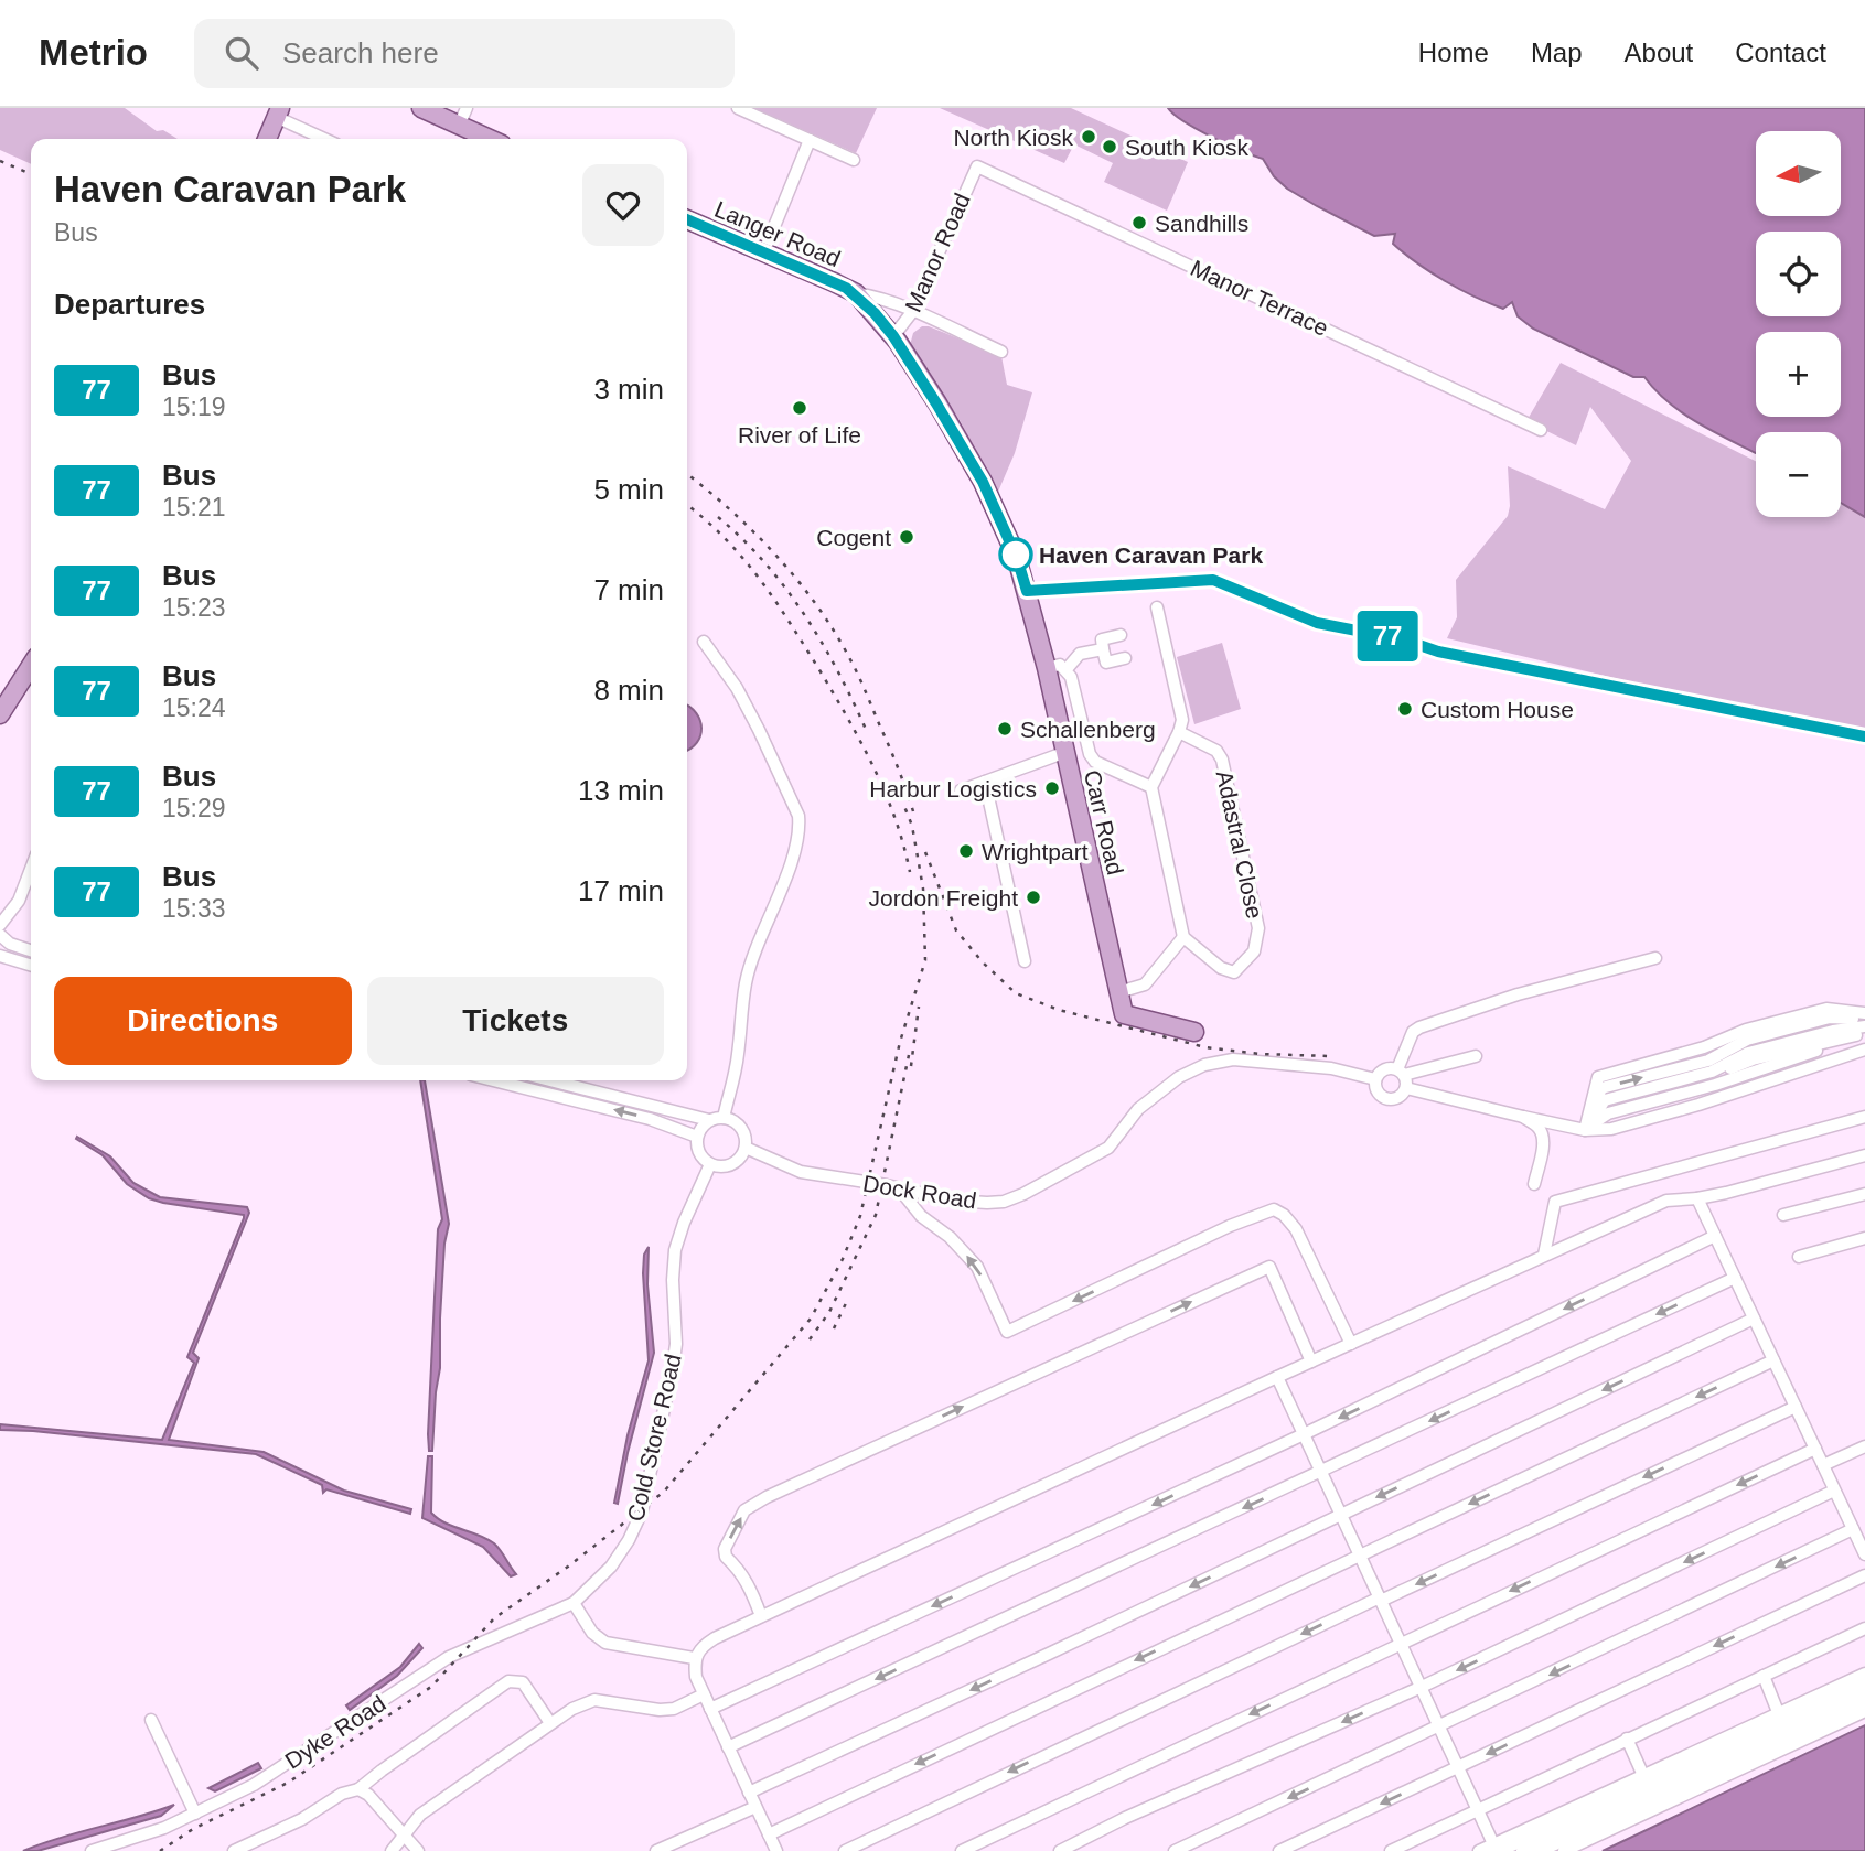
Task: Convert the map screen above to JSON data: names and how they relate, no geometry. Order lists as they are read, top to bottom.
{
  "streets": {
    "main road": ["Langer Road", "Carr Road"],
    "street": [
      "Manor Road",
      "Manor Terrace",
      "Adastral Close",
      "Dock Road",
      "Cold Store Road",
      "Dyke Road"
    ]
  },
  "crossings": [
    ["Langer Road", "Carr Road"],
    ["Manor Road", "Manor Terrace"],
    ["Manor Road", "Carr Road"],
    ["Dock Road", "Cold Store Road"],
    ["Cold Store Road", "Dyke Road"]
  ],
  "places": [
    "North Kiosk",
    "South Kiosk",
    "Sandhills",
    "River of Life",
    "Cogent",
    "Haven Caravan Park",
    "Custom House",
    "Schallenberg",
    "Harbur Logistics",
    "Wrightpart",
    "Jordon Freight"
  ],
  "lines": ["bus line 77"],
  "north": "left",
  "page": {
    "header": "Metrio",
    "search": "Search here",
    "nav": [
      "Home",
      "Map",
      "About",
      "Contact"
    ],
    "on_map": "77",
    "map_buttons": ["+", "−"],
    "heading": [
      ["Haven Caravan Park", "Bus"],
      "Departures"
    ],
    "list": [
      {
        "mark": "77",
        "name": "Bus",
        "note": "15:19",
        "value": "3 min"
      },
      {
        "mark": "77",
        "name": "Bus",
        "note": "15:21",
        "value": "5 min"
      },
      {
        "mark": "77",
        "name": "Bus",
        "note": "15:23",
        "value": "7 min"
      },
      {
        "mark": "77",
        "name": "Bus",
        "note": "15:24",
        "value": "8 min"
      },
      {
        "mark": "77",
        "name": "Bus",
        "note": "15:29",
        "value": "13 min"
      },
      {
        "mark": "77",
        "name": "Bus",
        "note": "15:33",
        "value": "17 min"
      }
    ],
    "buttons": ["Directions", "Tickets"]
  }
}
